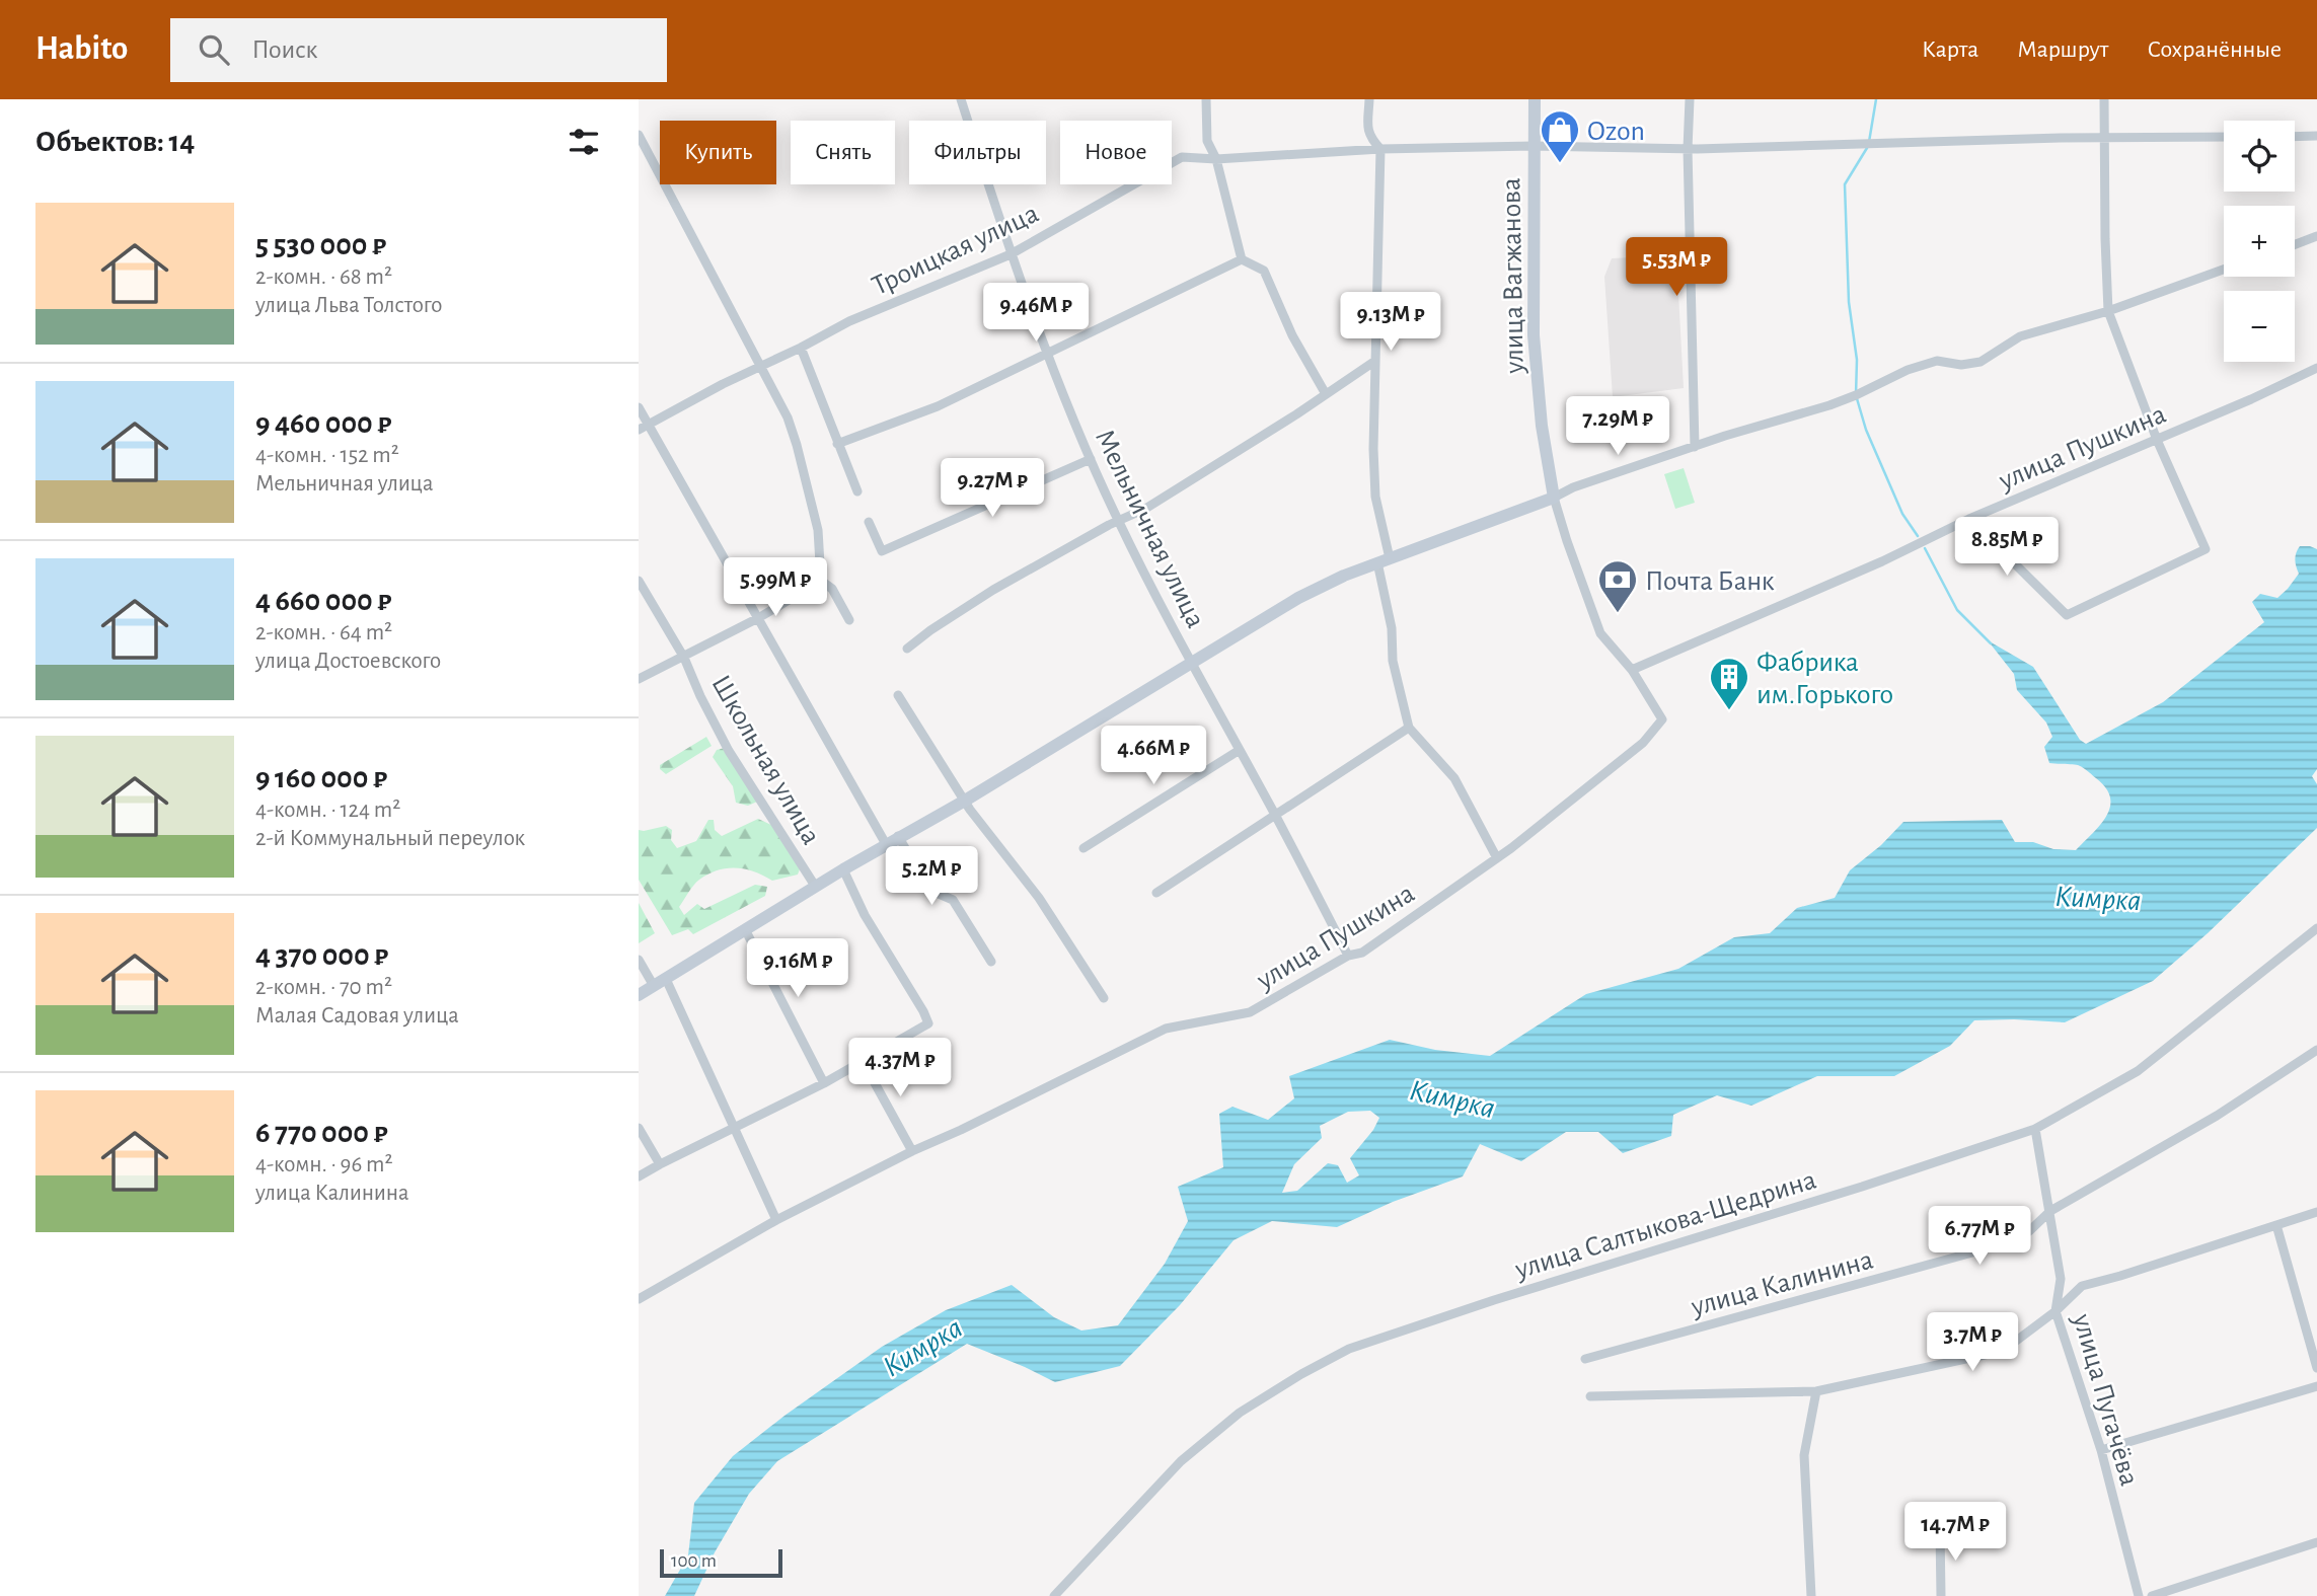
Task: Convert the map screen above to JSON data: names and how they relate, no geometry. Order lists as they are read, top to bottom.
{
  "streets": {
    "street": [
      "Троицкая улица",
      "улица Вагжанова",
      "улица Пушкина",
      "Мельничная улица",
      "Школьная улица",
      "улица Салтыкова-Щедрина",
      "улица Калинина",
      "улица Пугачёва"
    ]
  },
  "crossings": [
    ["Троицкая улица", "улица Вагжанова"],
    ["Троицкая улица", "Мельничная улица"],
    ["улица Вагжанова", "улица Пушкина"],
    ["улица Пушкина", "Мельничная улица"],
    ["улица Салтыкова-Щедрина", "улица Пугачёва"],
    ["улица Калинина", "улица Пугачёва"]
  ],
  "water": ["Кимрка"],
  "places": {
    "shop": ["Ozon"],
    "bank": ["Почта Банк"],
    "building": ["Фабрика им.Горького"]
  },
  "scale_bar": "100 m",
  "page": {
    "header": "Habito",
    "search": "Поиск",
    "nav": ["Карта", "Маршрут", "Сохранённые"],
    "heading": "Объектов: 14",
    "map_buttons": ["+", "−"],
    "chip": [
      "Купить",
      "Снять",
      "Фильтры",
      "Новое"
    ],
    "list": [
      {
        "name": "5 530 000 ₽",
        "note": "2-комн. · 68 m² · улица Льва Толстого"
      },
      {
        "name": "9 460 000 ₽",
        "note": "4-комн. · 152 m² · Мельничная улица"
      },
      {
        "name": "4 660 000 ₽",
        "note": "2-комн. · 64 m² · улица Достоевского"
      },
      {
        "name": "9 160 000 ₽",
        "note": "4-комн. · 124 m² · 2-й Коммунальный переулок"
      },
      {
        "name": "4 370 000 ₽",
        "note": "2-комн. · 70 m² · Малая Садовая улица"
      },
      {
        "name": "6 770 000 ₽",
        "note": "4-комн. · 96 m² · улица Калинина"
      }
    ],
    "price": [
      "5.53M ₽",
      "9.46M ₽",
      "9.13M ₽",
      "7.29M ₽",
      "9.27M ₽",
      "8.85M ₽",
      "5.99M ₽",
      "4.66M ₽",
      "5.2M ₽",
      "9.16M ₽",
      "4.37M ₽",
      "6.77M ₽",
      "3.7M ₽",
      "14.7M ₽"
    ],
    "scale": "100 m"
  }
}
